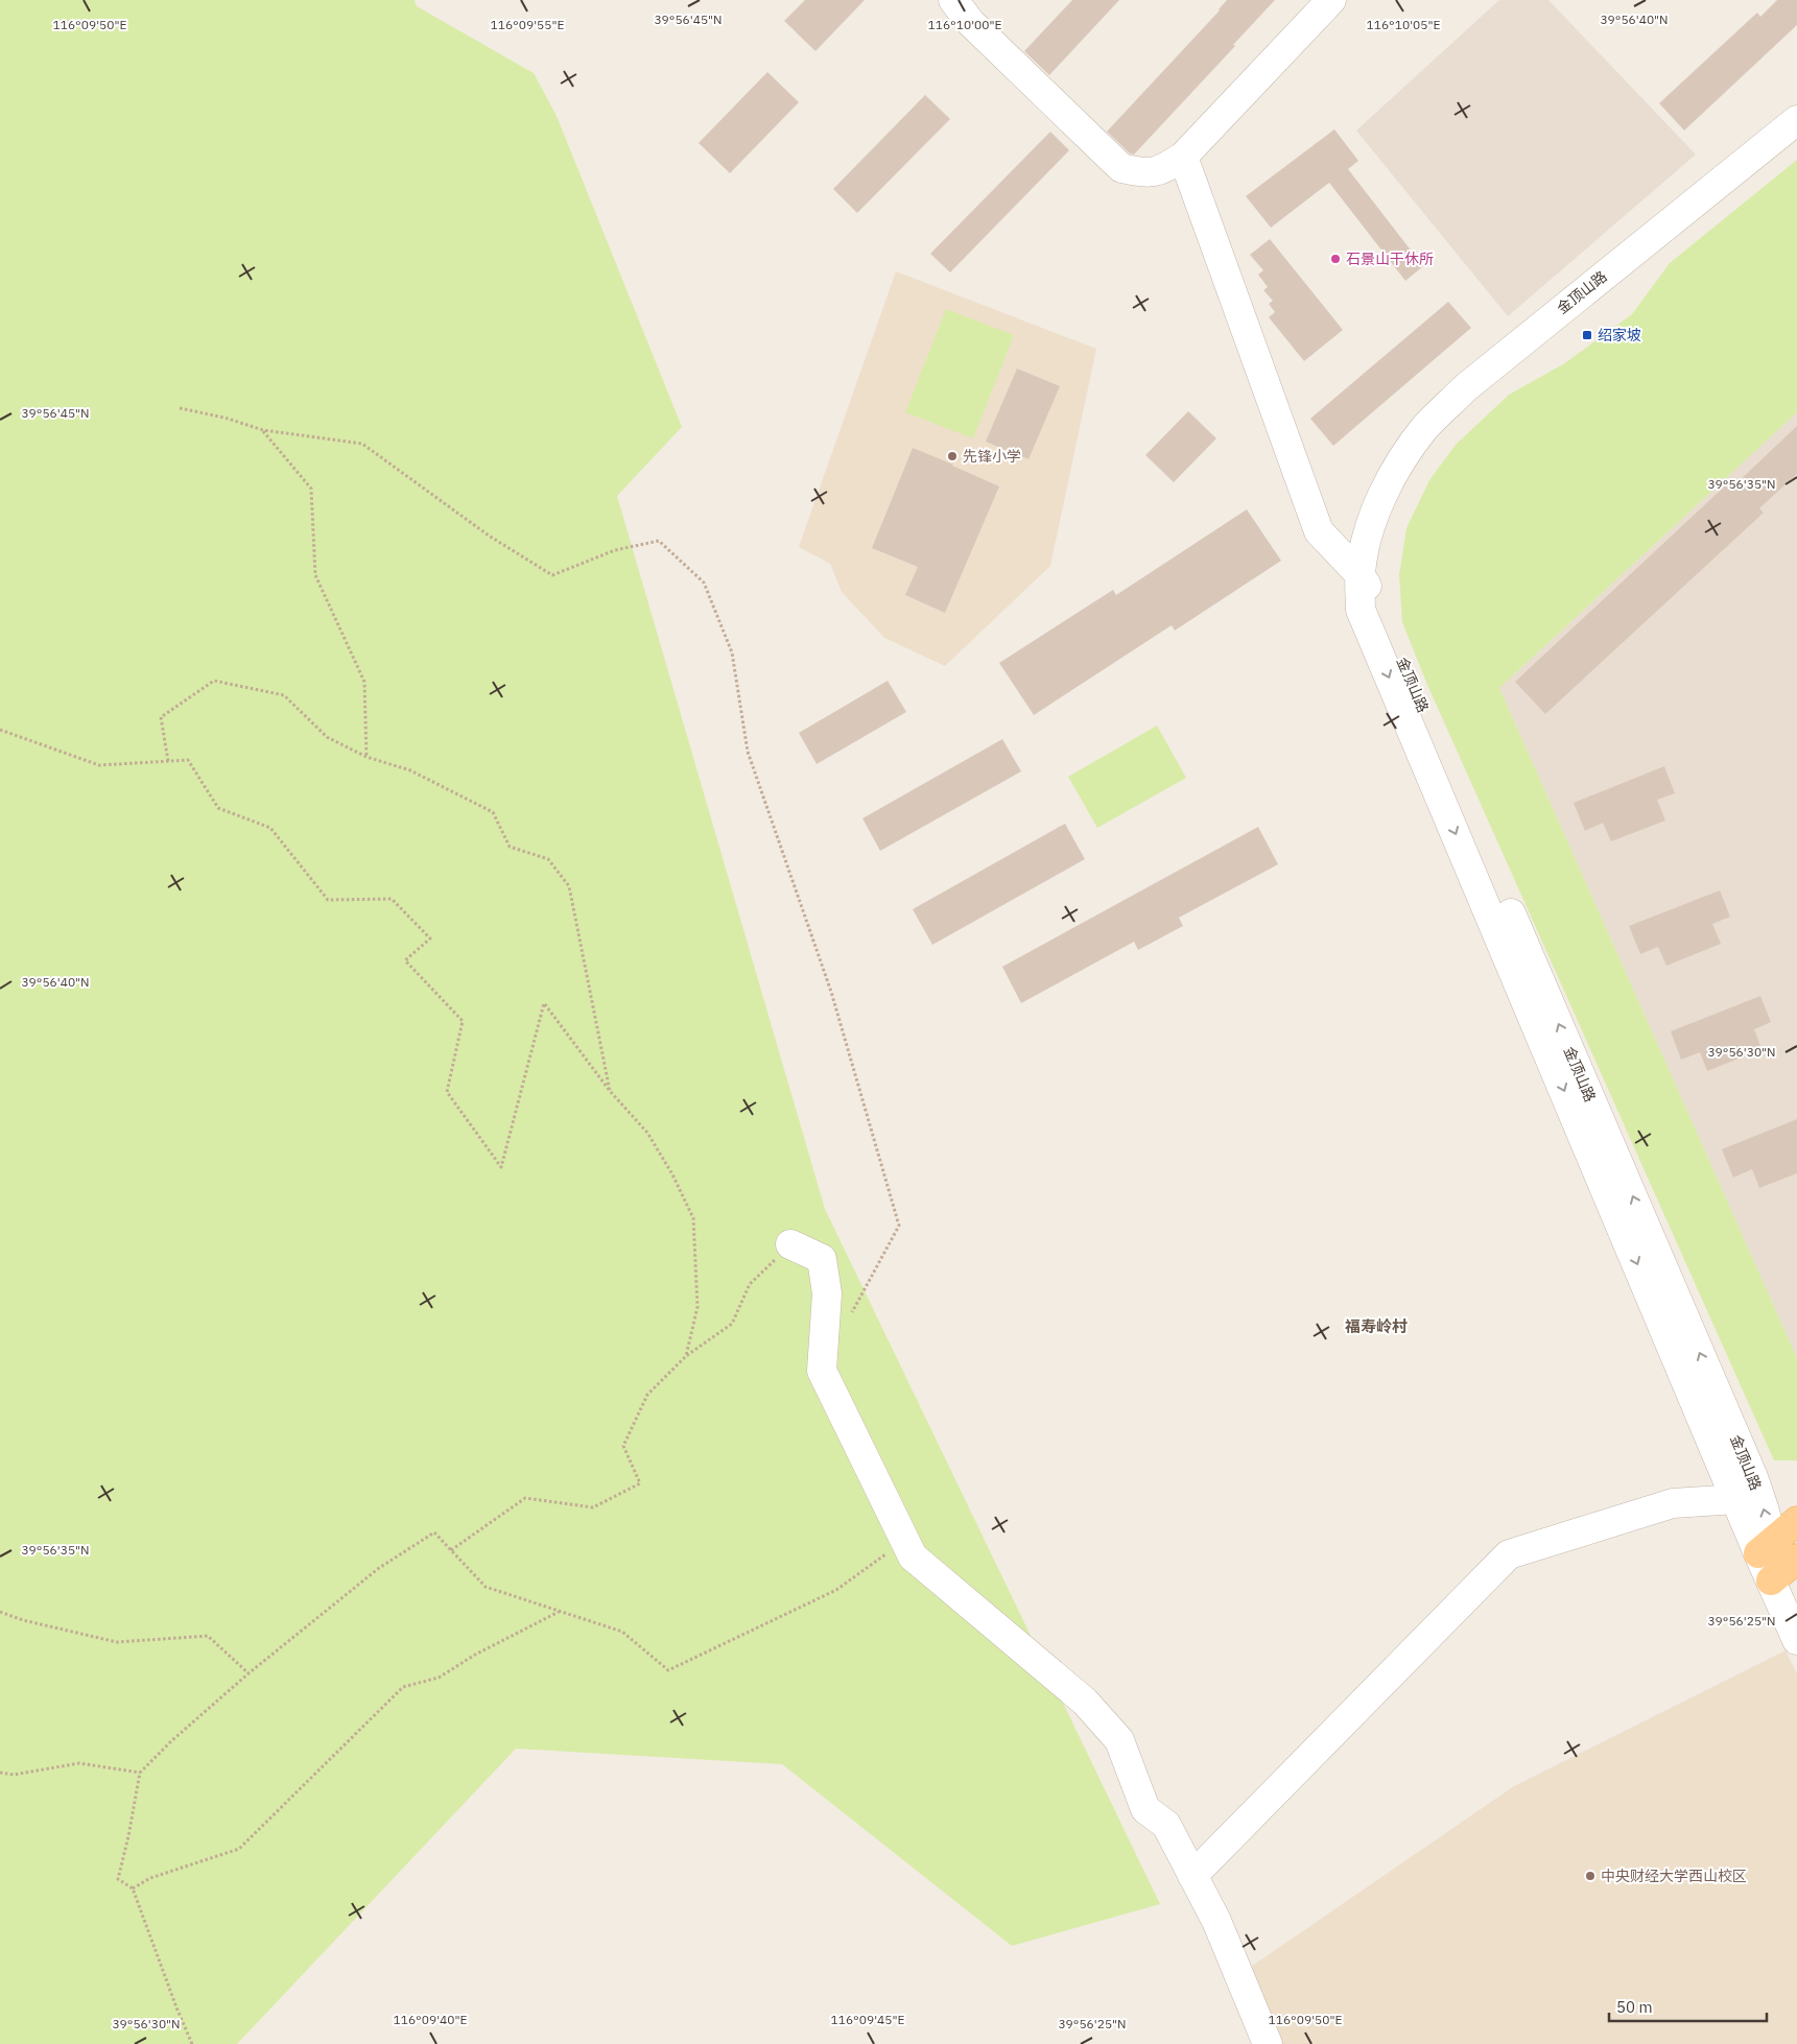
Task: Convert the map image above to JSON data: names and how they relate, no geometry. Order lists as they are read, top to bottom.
{
  "streets": {
    "street": ["金顶山路"]
  },
  "districts": ["福寿岭村"],
  "places": {
    "other": ["石景山干休所", "先锋小学", "中央财经大学西山校区"],
    "transit": ["绍家坡"]
  },
  "scale_bar": "50 m",
  "coordinates": [
    "39°56'45\"N",
    "39°56'40\"N",
    "116°09'50\"E",
    "116°10'05\"E",
    "116°09'55\"E",
    "116°10'00\"E",
    "39°56'35\"N",
    "39°56'30\"N",
    "39°56'25\"N",
    "116°09'40\"E",
    "116°09'45\"E"
  ]
}
